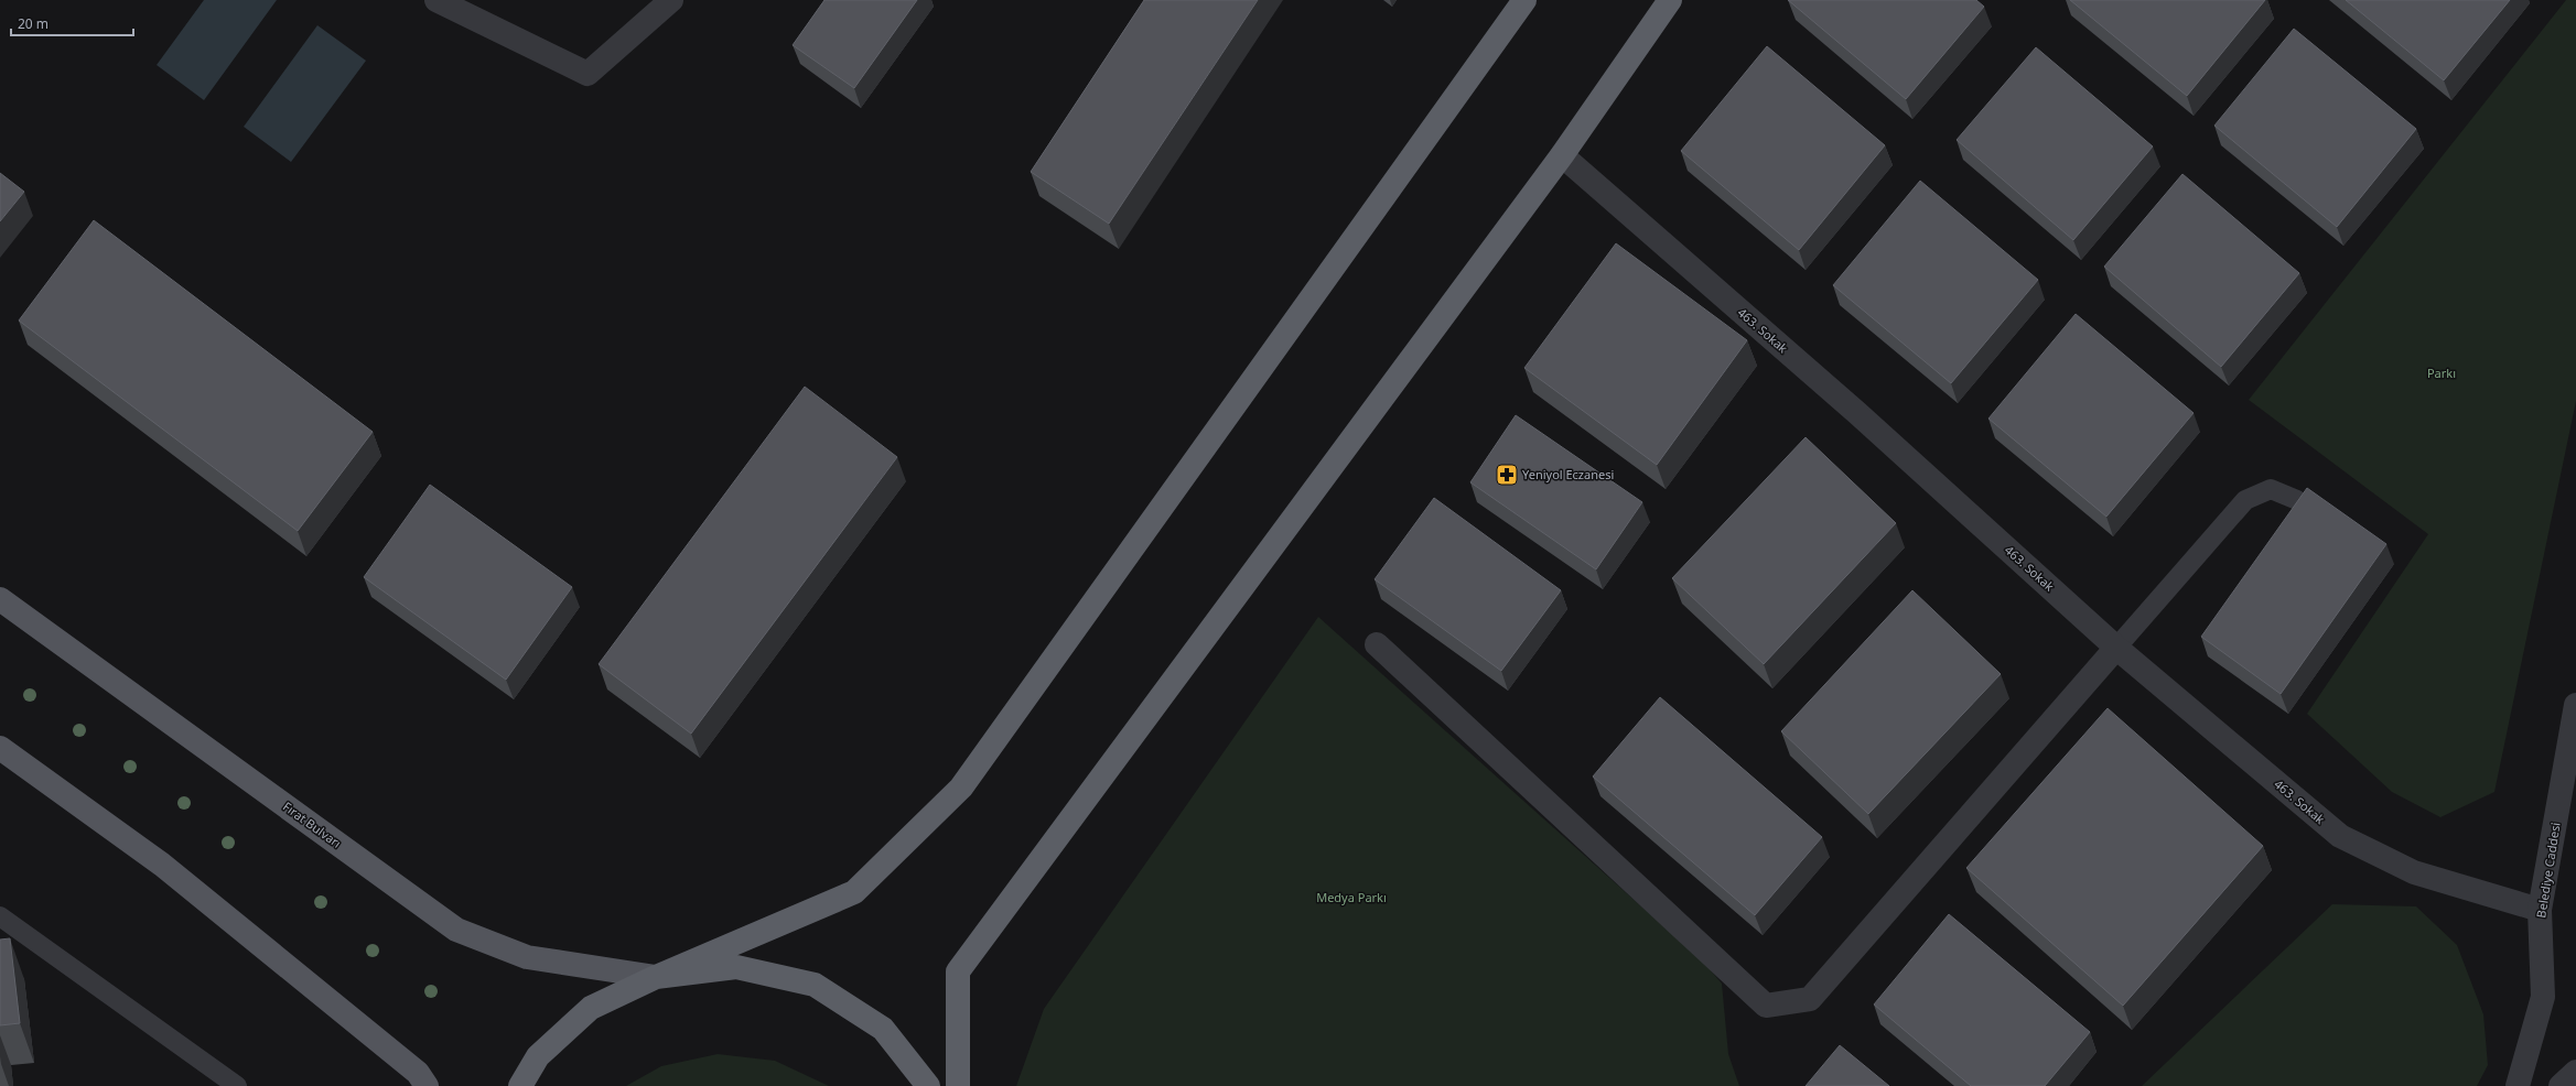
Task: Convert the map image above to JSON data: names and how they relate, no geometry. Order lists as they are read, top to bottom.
{
  "streets": {
    "main road": ["Fırat Bulvarı"],
    "street": ["463. Sokak", "Belediye Caddesi"]
  },
  "crossings": [
    ["463. Sokak", "Belediye Caddesi"]
  ],
  "parks": ["Parkı", "Medya Parkı"],
  "places": {
    "pharmacy": ["Yeniyol Eczanesi"]
  },
  "scale_bar": "20 m"
}
